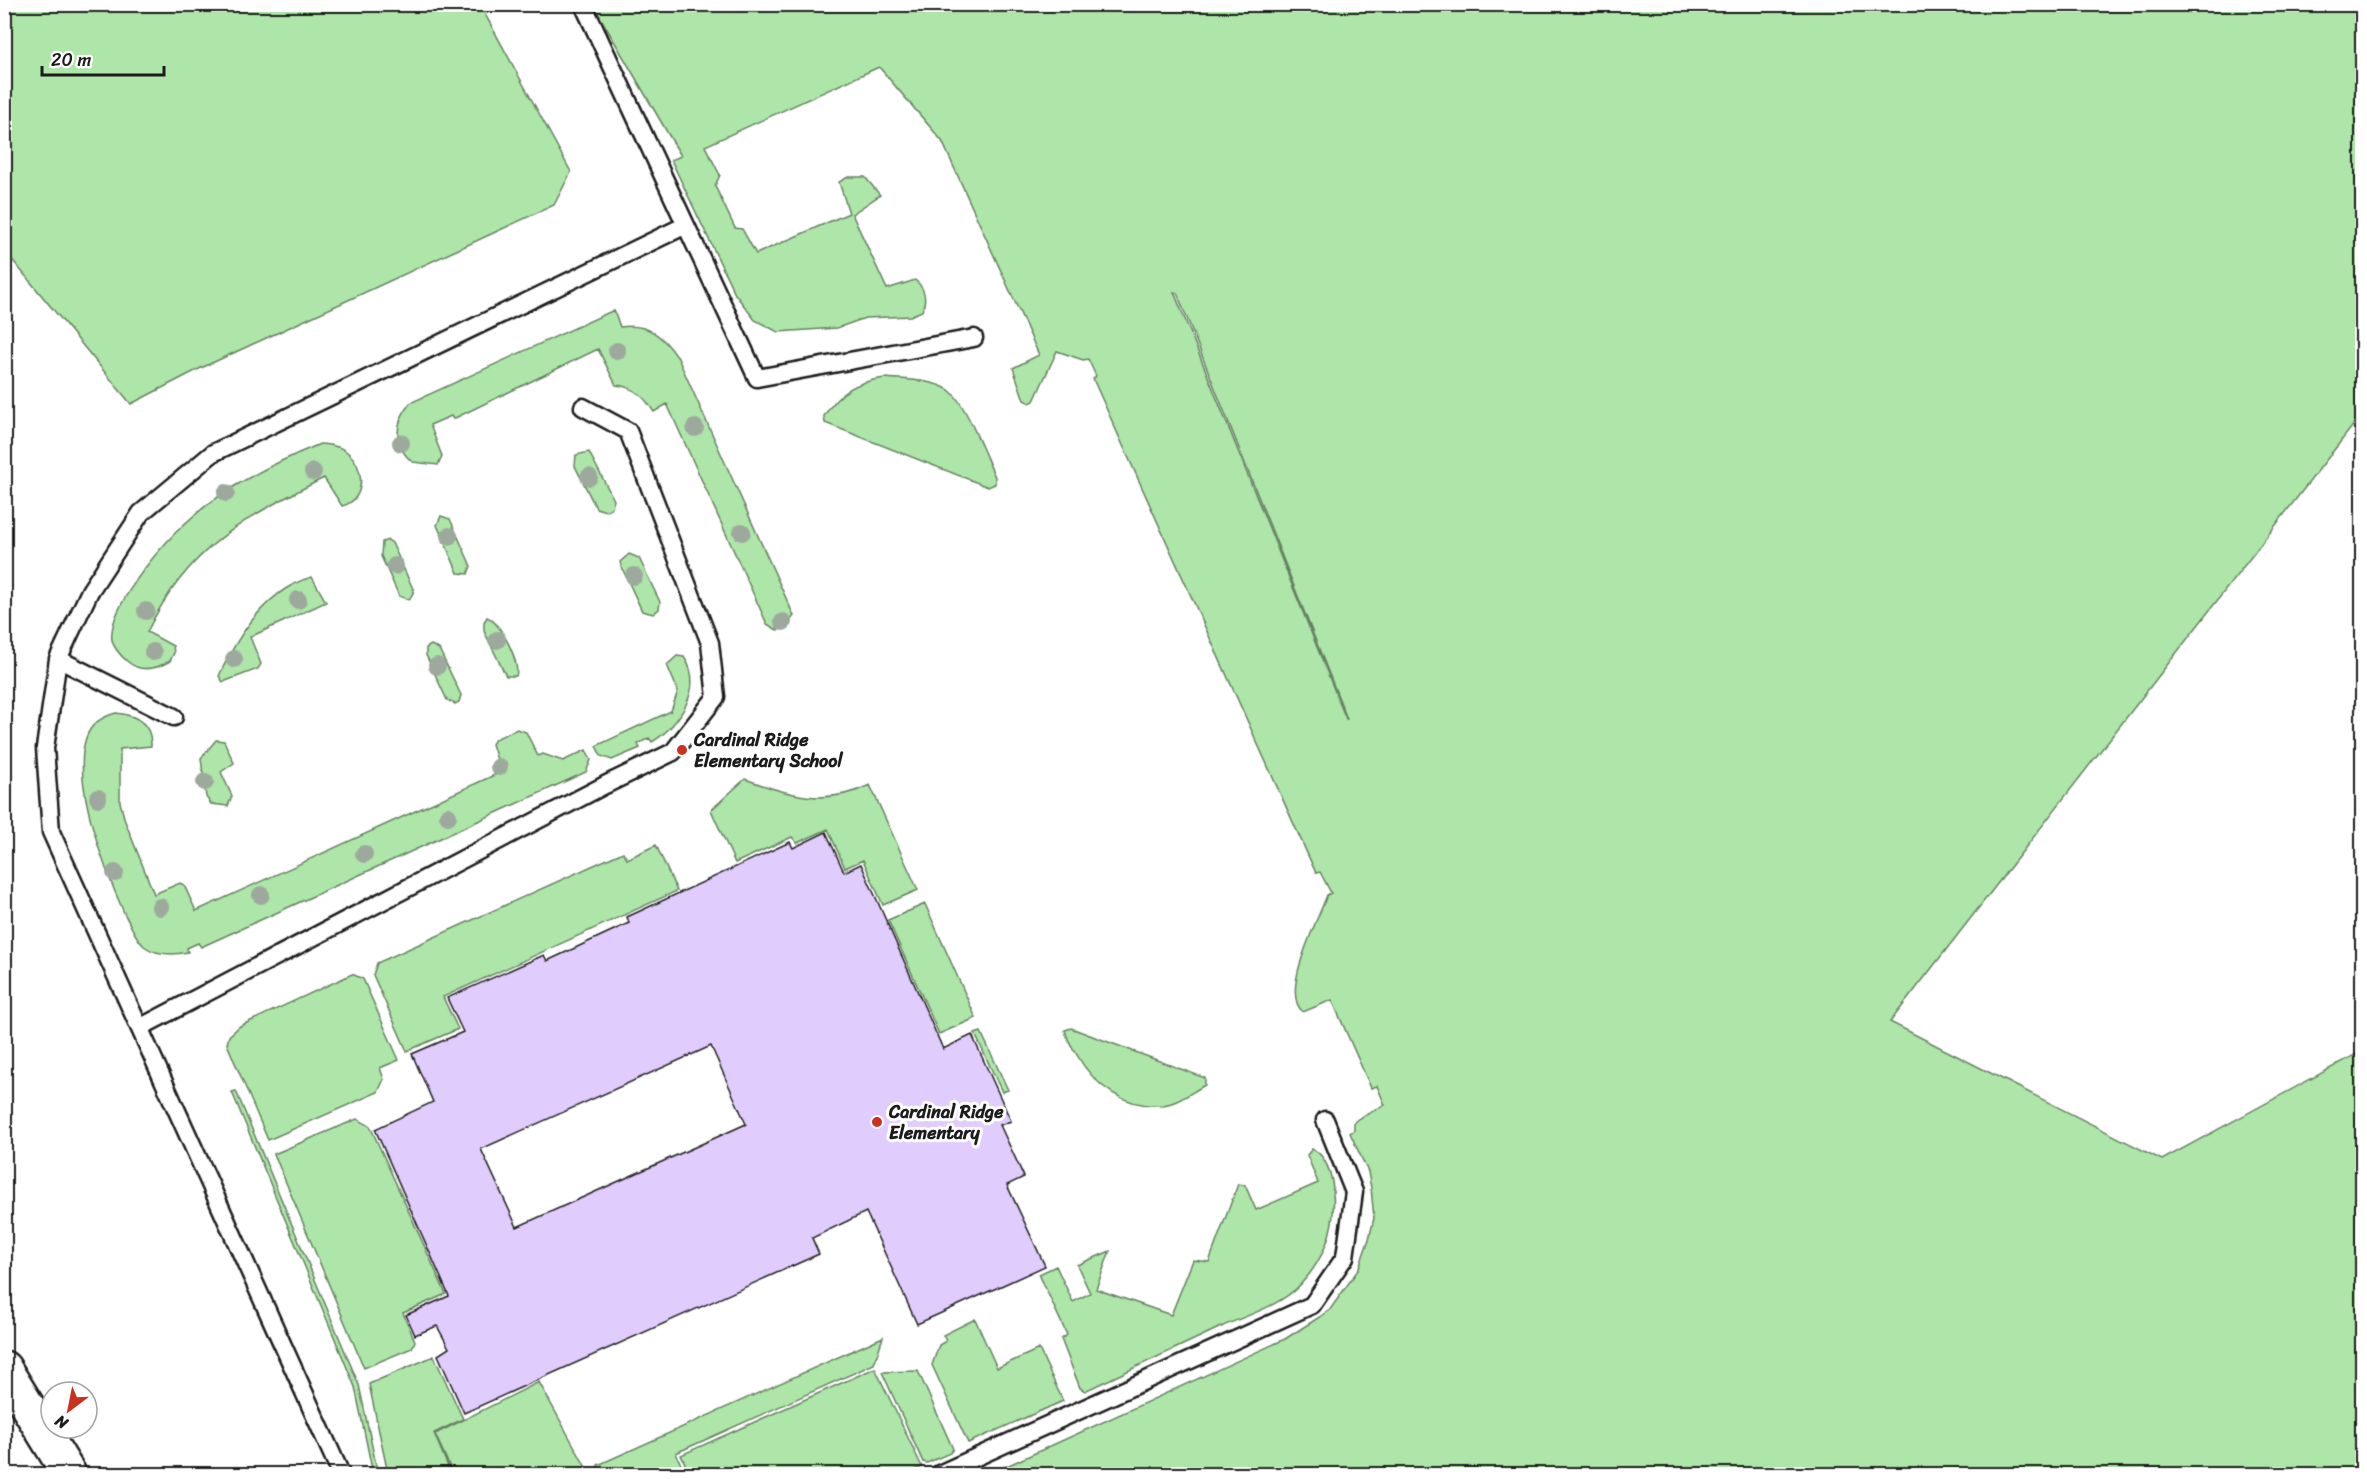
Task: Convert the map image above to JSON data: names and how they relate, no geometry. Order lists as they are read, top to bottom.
{
  "places": ["Cardinal Ridge Elementary School", "Cardinal Ridge Elementary"],
  "scale_bar": "20 m",
  "north": "bottom left"
}
